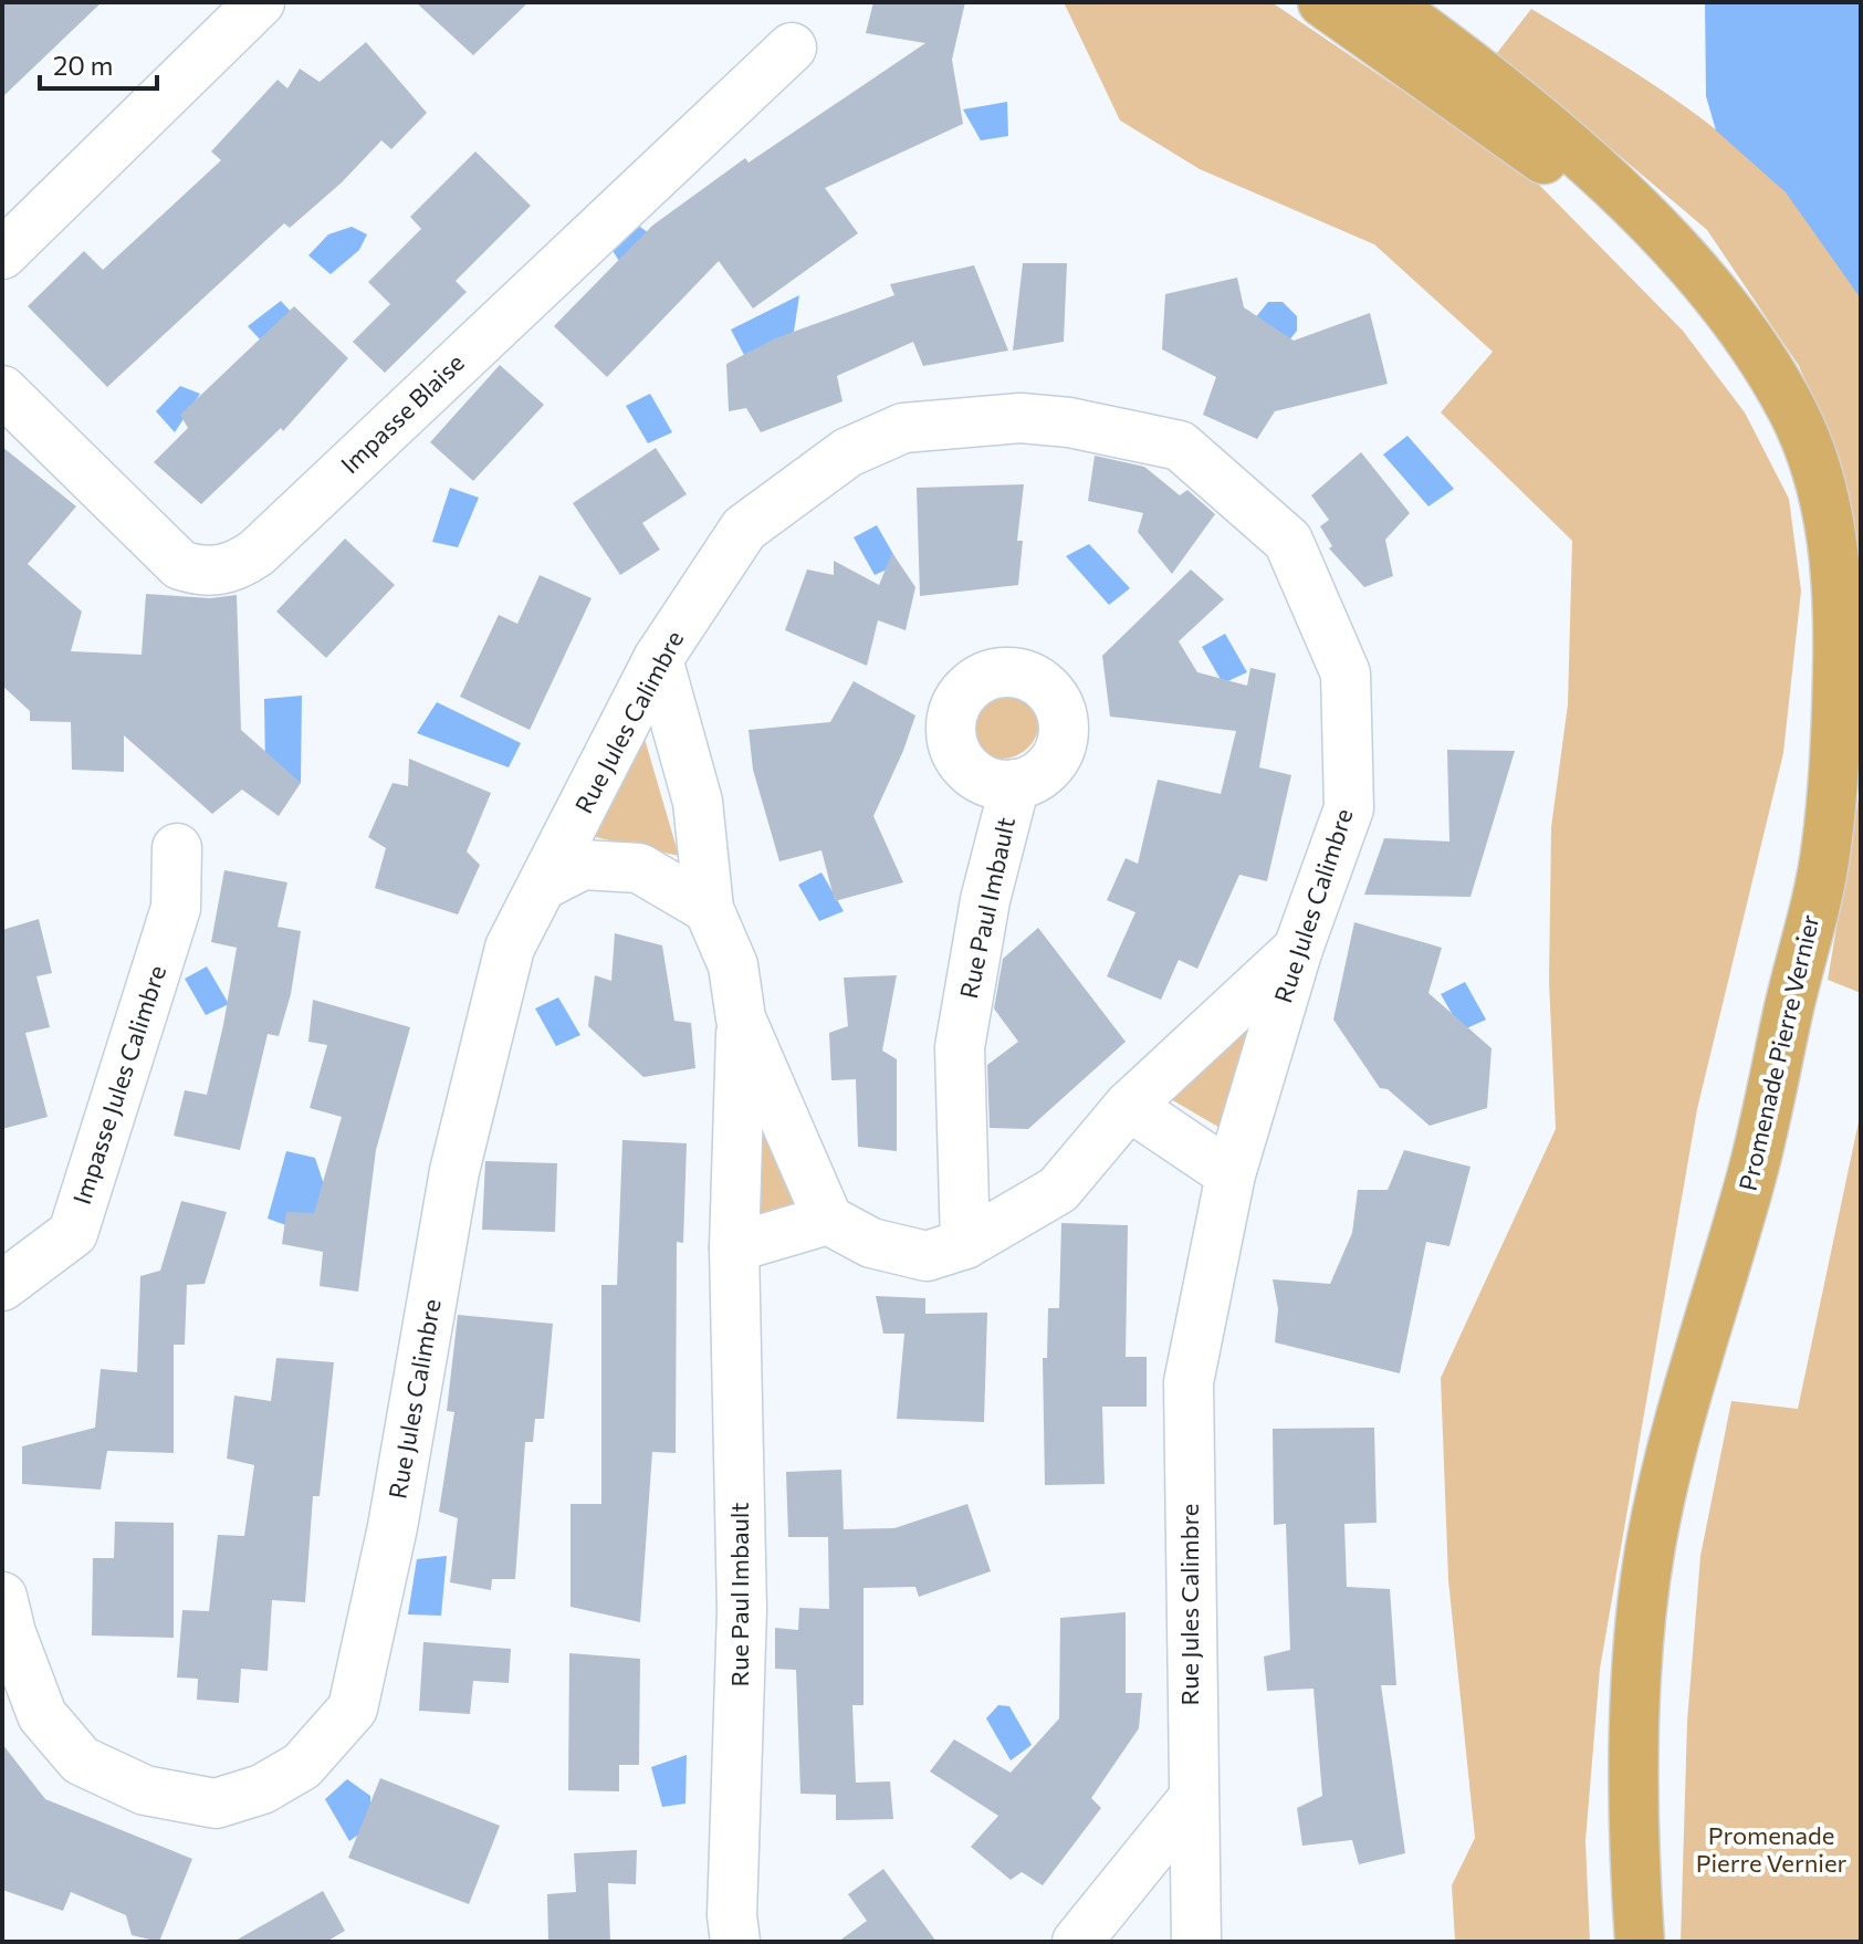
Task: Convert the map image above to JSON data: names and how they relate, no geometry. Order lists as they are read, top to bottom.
{
  "streets": {
    "main road": ["Promenade Pierre Vernier"],
    "street": [
      "Impasse Blaise",
      "Rue Jules Calimbre",
      "Rue Paul Imbault",
      "Impasse Jules Calimbre"
    ]
  },
  "crossings": [
    ["Rue Jules Calimbre", "Rue Paul Imbault"]
  ],
  "parks": ["Promenade Pierre Vernier"],
  "scale_bar": "20 m"
}
